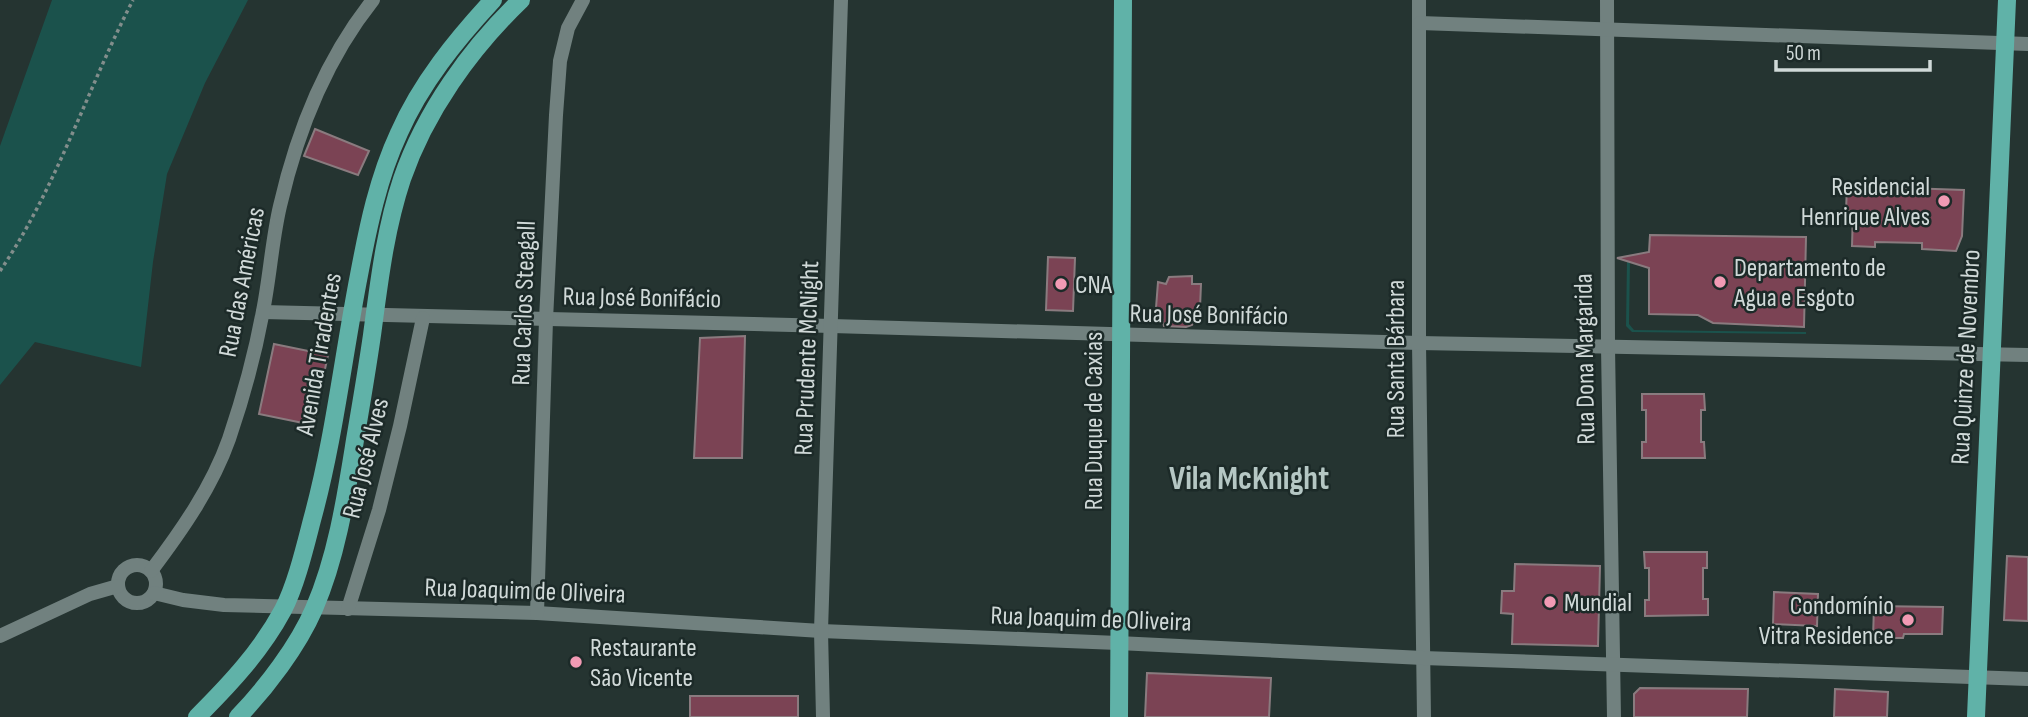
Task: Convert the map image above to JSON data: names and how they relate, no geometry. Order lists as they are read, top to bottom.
{
  "streets": {
    "main road": ["Avenida Tiradentes", "Rua Quinze de Novembro", "Rua Duque de Caxias"],
    "street": [
      "Rua das Américas",
      "Rua José Bonifácio",
      "Rua Carlos Steagall",
      "Rua Prudente McNight",
      "Rua Santa Bárbara",
      "Rua Dona Margarida",
      "Rua José Alves",
      "Rua Joaquim de Oliveira"
    ]
  },
  "crossings": [
    ["Rua das Américas", "Rua José Bonifácio"],
    ["Rua das Américas", "Rua Joaquim de Oliveira"],
    ["Rua José Bonifácio", "Rua Carlos Steagall"],
    ["Rua José Bonifácio", "Avenida Tiradentes"],
    ["Rua José Bonifácio", "Rua Quinze de Novembro"],
    ["Rua José Bonifácio", "Rua Prudente McNight"],
    ["Rua José Bonifácio", "Rua Santa Bárbara"],
    ["Rua José Bonifácio", "Rua Dona Margarida"],
    ["Rua José Bonifácio", "Rua Duque de Caxias"],
    ["Rua José Bonifácio", "Rua José Alves"],
    ["Rua Carlos Steagall", "Rua Joaquim de Oliveira"],
    ["Avenida Tiradentes", "Rua Joaquim de Oliveira"],
    ["Rua Quinze de Novembro", "Rua Joaquim de Oliveira"],
    ["Rua Prudente McNight", "Rua Joaquim de Oliveira"],
    ["Rua Santa Bárbara", "Rua Joaquim de Oliveira"],
    ["Rua Dona Margarida", "Rua Joaquim de Oliveira"],
    ["Rua Duque de Caxias", "Rua Joaquim de Oliveira"],
    ["Rua José Alves", "Rua Joaquim de Oliveira"]
  ],
  "districts": ["Vila McKnight"],
  "places": [
    "Residencial Henrique Alves",
    "Departamento de Agua e Esgoto",
    "CNA",
    "Mundial",
    "Condomínio Vitra Residence",
    "Restaurante São Vicente"
  ],
  "scale_bar": "50 m"
}
